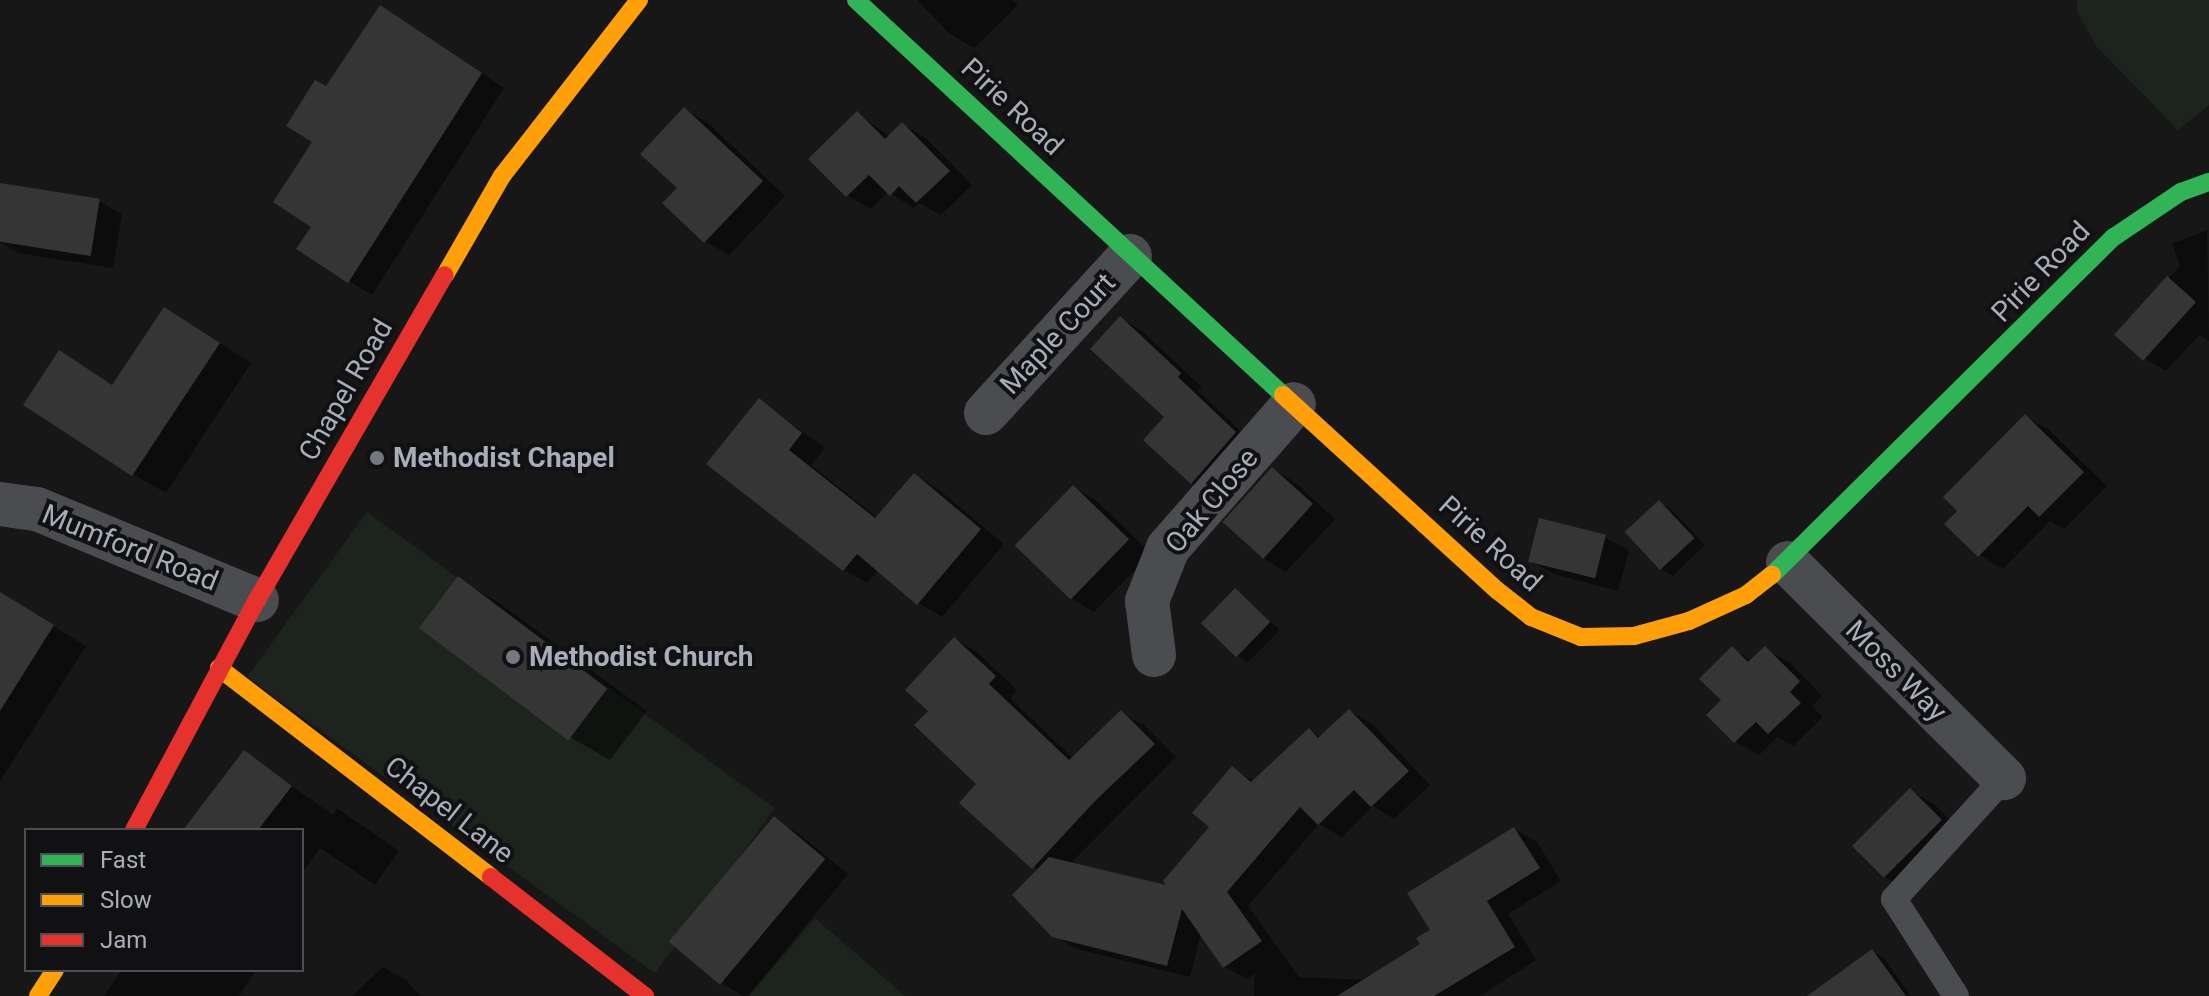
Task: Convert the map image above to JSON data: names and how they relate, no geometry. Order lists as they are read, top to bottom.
{
  "streets": {
    "street": [
      "Pirie Road",
      "Maple Court",
      "Chapel Road",
      "Oak Close",
      "Mumford Road",
      "Moss Way",
      "Chapel Lane"
    ]
  },
  "crossings": [
    ["Pirie Road", "Maple Court"],
    ["Pirie Road", "Oak Close"],
    ["Pirie Road", "Moss Way"],
    ["Chapel Road", "Mumford Road"],
    ["Chapel Road", "Chapel Lane"]
  ],
  "places": ["Methodist Chapel", "Methodist Church"],
  "legend": ["Fast", "Slow", "Jam"]
}
